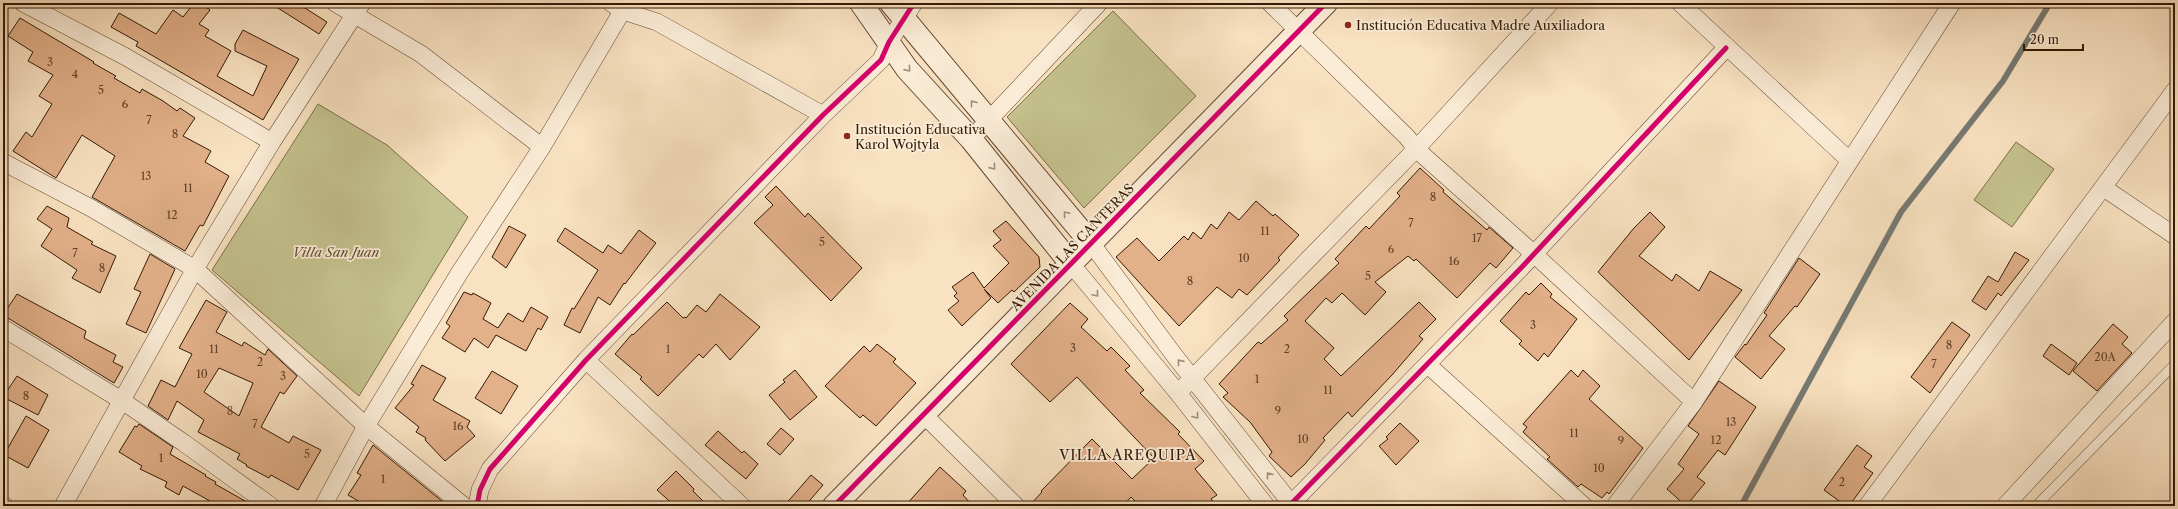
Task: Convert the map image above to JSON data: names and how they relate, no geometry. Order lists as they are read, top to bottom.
{
  "streets": {
    "street": ["AVENIDA LAS CANTERAS"]
  },
  "districts": ["VILLA AREQUIPA"],
  "parks": ["Villa San Juan"],
  "places": ["Institución Educativa Madre Auxiliadora", "Institución Educativa Karol Wojtyla"],
  "house_numbers": [
    "3",
    "4",
    "5",
    "6",
    "7",
    "8",
    "13",
    "11",
    "8",
    "12",
    "7",
    "11",
    "17",
    "5",
    "6",
    "7",
    "10",
    "16",
    "8",
    "5",
    "8",
    "3",
    "8",
    "3",
    "11",
    "1",
    "2",
    "20A",
    "2",
    "7",
    "10",
    "3",
    "1",
    "11",
    "8",
    "8",
    "9",
    "13",
    "7",
    "16",
    "11",
    "10",
    "12",
    "9",
    "5",
    "1",
    "10",
    "1",
    "2"
  ],
  "scale_bar": "20 m"
}
